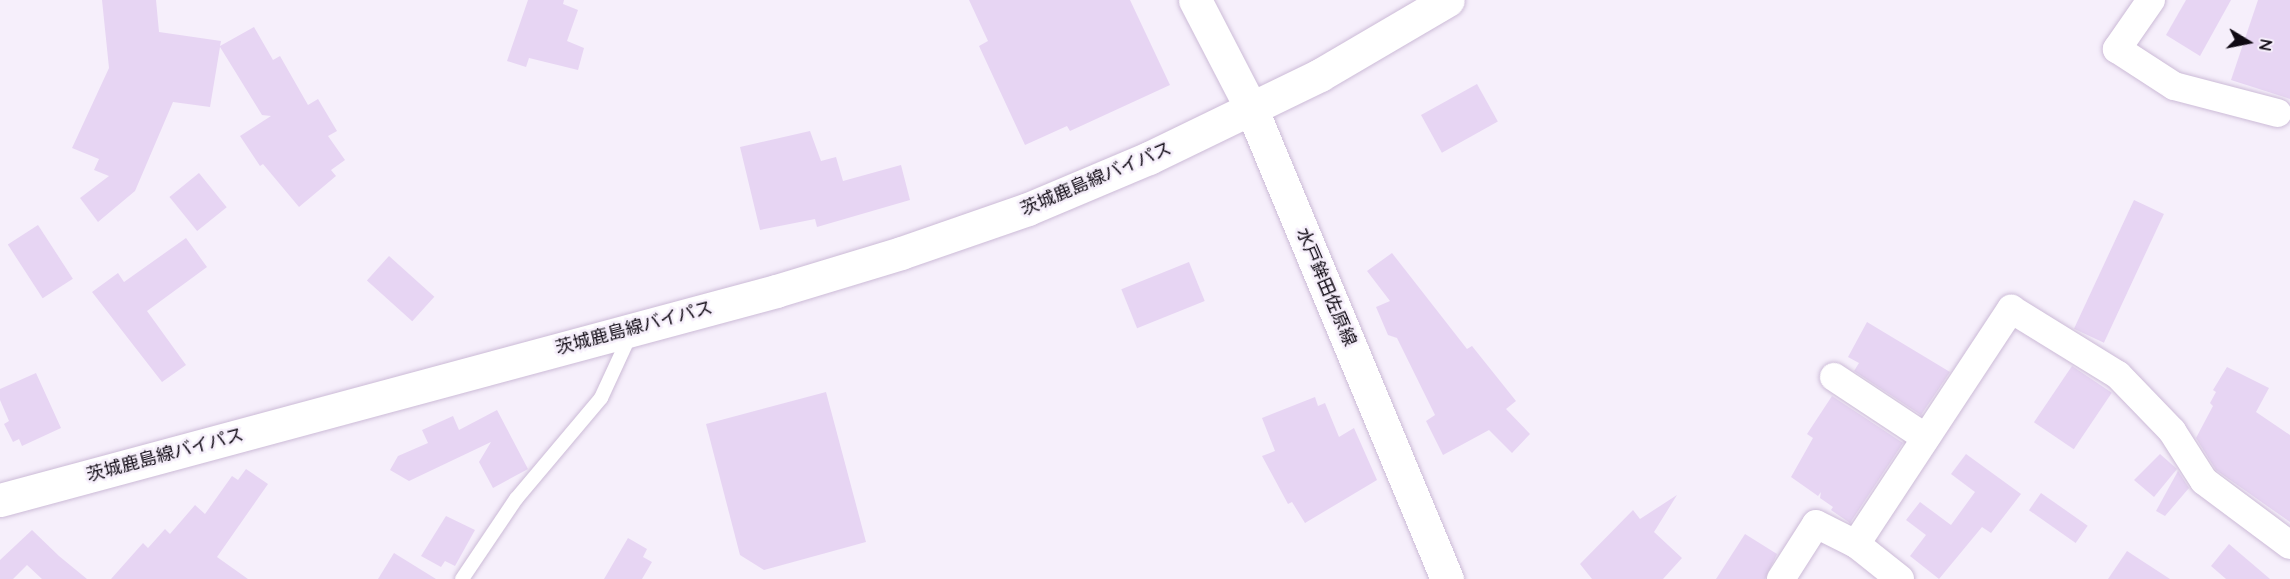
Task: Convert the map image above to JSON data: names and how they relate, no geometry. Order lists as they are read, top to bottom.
{
  "streets": {
    "main road": ["茨城鹿島線バイパス", "水戸鉾田佐原線"]
  },
  "crossings": [
    ["茨城鹿島線バイパス", "水戸鉾田佐原線"]
  ],
  "north": "right"
}
